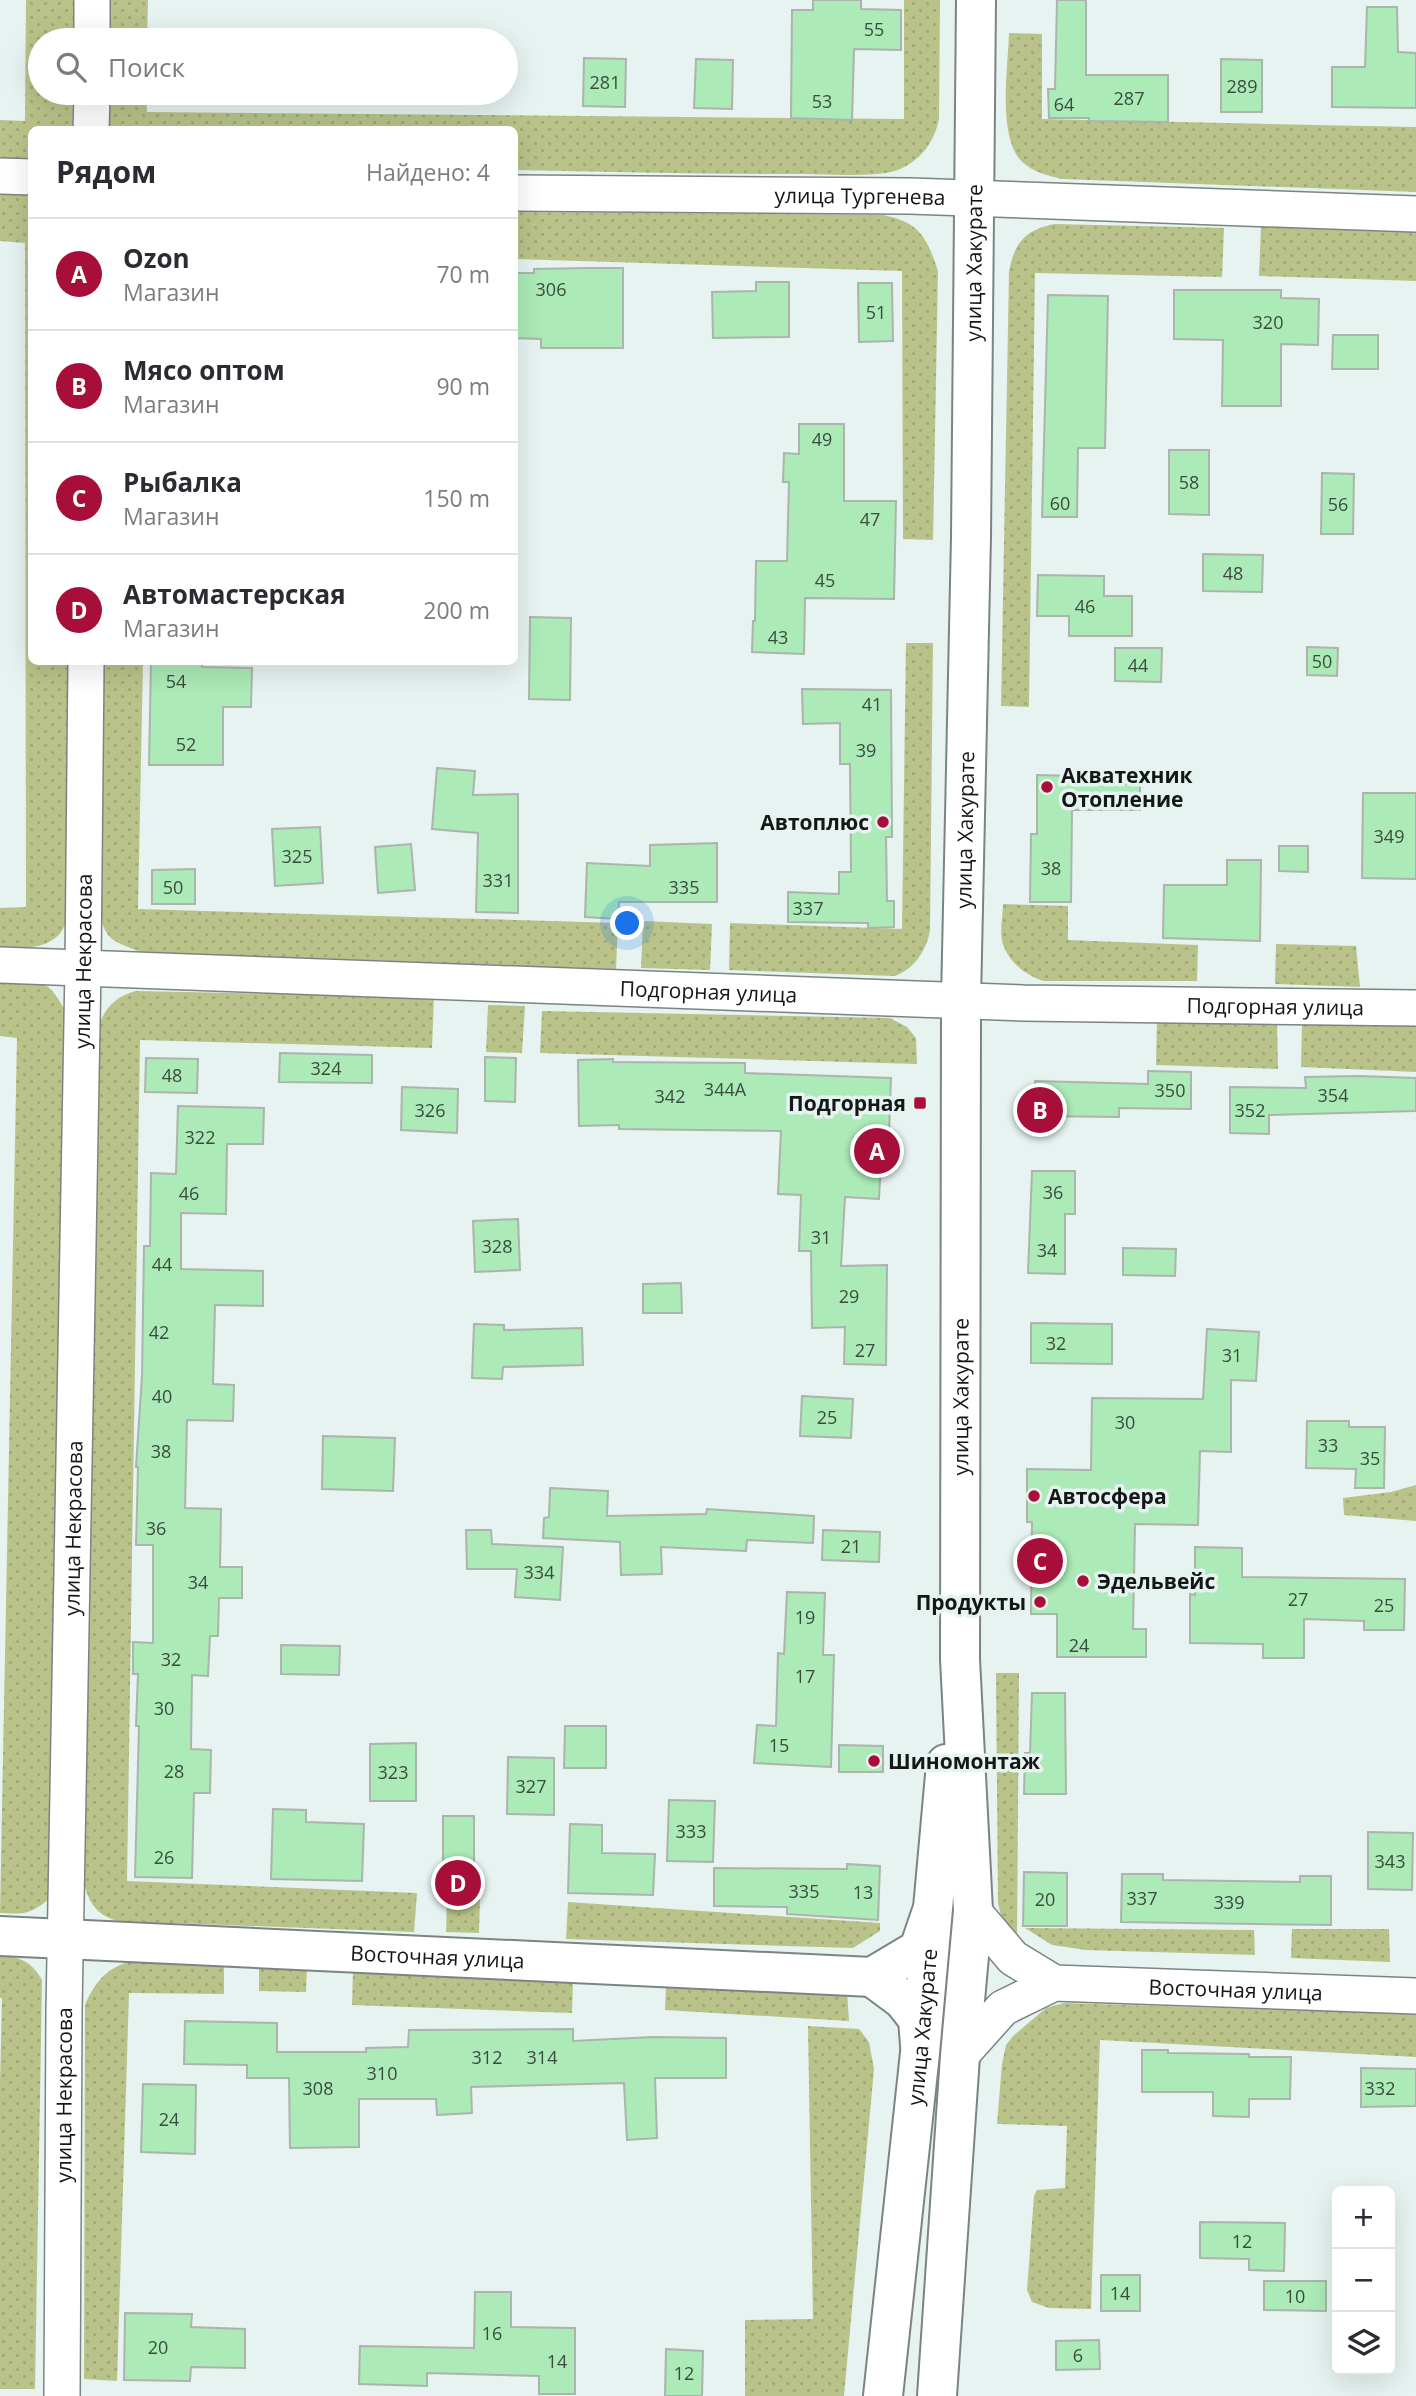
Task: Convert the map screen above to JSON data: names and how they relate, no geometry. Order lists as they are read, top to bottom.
{
  "streets": {
    "main road": ["улица Хакурате", "Восточная улица"],
    "street": ["улица Тургенева", "улица Некрасова", "Подгорная улица"]
  },
  "crossings": [
    ["улица Тургенева", "улица Хакурате"],
    ["улица Хакурате", "Подгорная улица"],
    ["улица Некрасова", "Подгорная улица"],
    ["улица Некрасова", "Восточная улица"]
  ],
  "places": {
    "other": [
      "Акватехник Отопление",
      "Автоплюс",
      "Автосфера",
      "Эдельвейс",
      "Продукты",
      "Шиномонтаж"
    ],
    "transit": ["Подгорная"]
  },
  "house_numbers": [
    "55",
    "281",
    "289",
    "287",
    "53",
    "64",
    "306",
    "51",
    "320",
    "49",
    "58",
    "60",
    "56",
    "47",
    "48",
    "45",
    "46",
    "43",
    "50",
    "44",
    "54",
    "41",
    "52",
    "39",
    "349",
    "325",
    "38",
    "331",
    "50",
    "335",
    "337",
    "324",
    "48",
    "344А",
    "350",
    "354",
    "342",
    "326",
    "352",
    "322",
    "36",
    "46",
    "31",
    "328",
    "34",
    "44",
    "29",
    "42",
    "32",
    "27",
    "31",
    "40",
    "25",
    "30",
    "33",
    "38",
    "35",
    "36",
    "21",
    "334",
    "34",
    "27",
    "25",
    "19",
    "24",
    "32",
    "17",
    "30",
    "15",
    "28",
    "323",
    "327",
    "333",
    "26",
    "343",
    "335",
    "13",
    "337",
    "20",
    "339",
    "312",
    "314",
    "310",
    "308",
    "332",
    "24",
    "12",
    "14",
    "10",
    "16",
    "20",
    "6",
    "14",
    "12"
  ],
  "page": {
    "search": "Поиск",
    "heading": ["Рядом", "Найдено: 4"],
    "list": [
      {
        "mark": "A",
        "name": "Ozon",
        "note": "Магазин",
        "value": "70 m"
      },
      {
        "mark": "B",
        "name": "Мясо оптом",
        "note": "Магазин",
        "value": "90 m"
      },
      {
        "mark": "C",
        "name": "Рыбалка",
        "note": "Магазин",
        "value": "150 m"
      },
      {
        "mark": "D",
        "name": "Автомастерская",
        "note": "Магазин",
        "value": "200 m"
      }
    ],
    "pins": [
      "B",
      "A",
      "C",
      "D"
    ],
    "map_buttons": ["+", "−"]
  }
}
